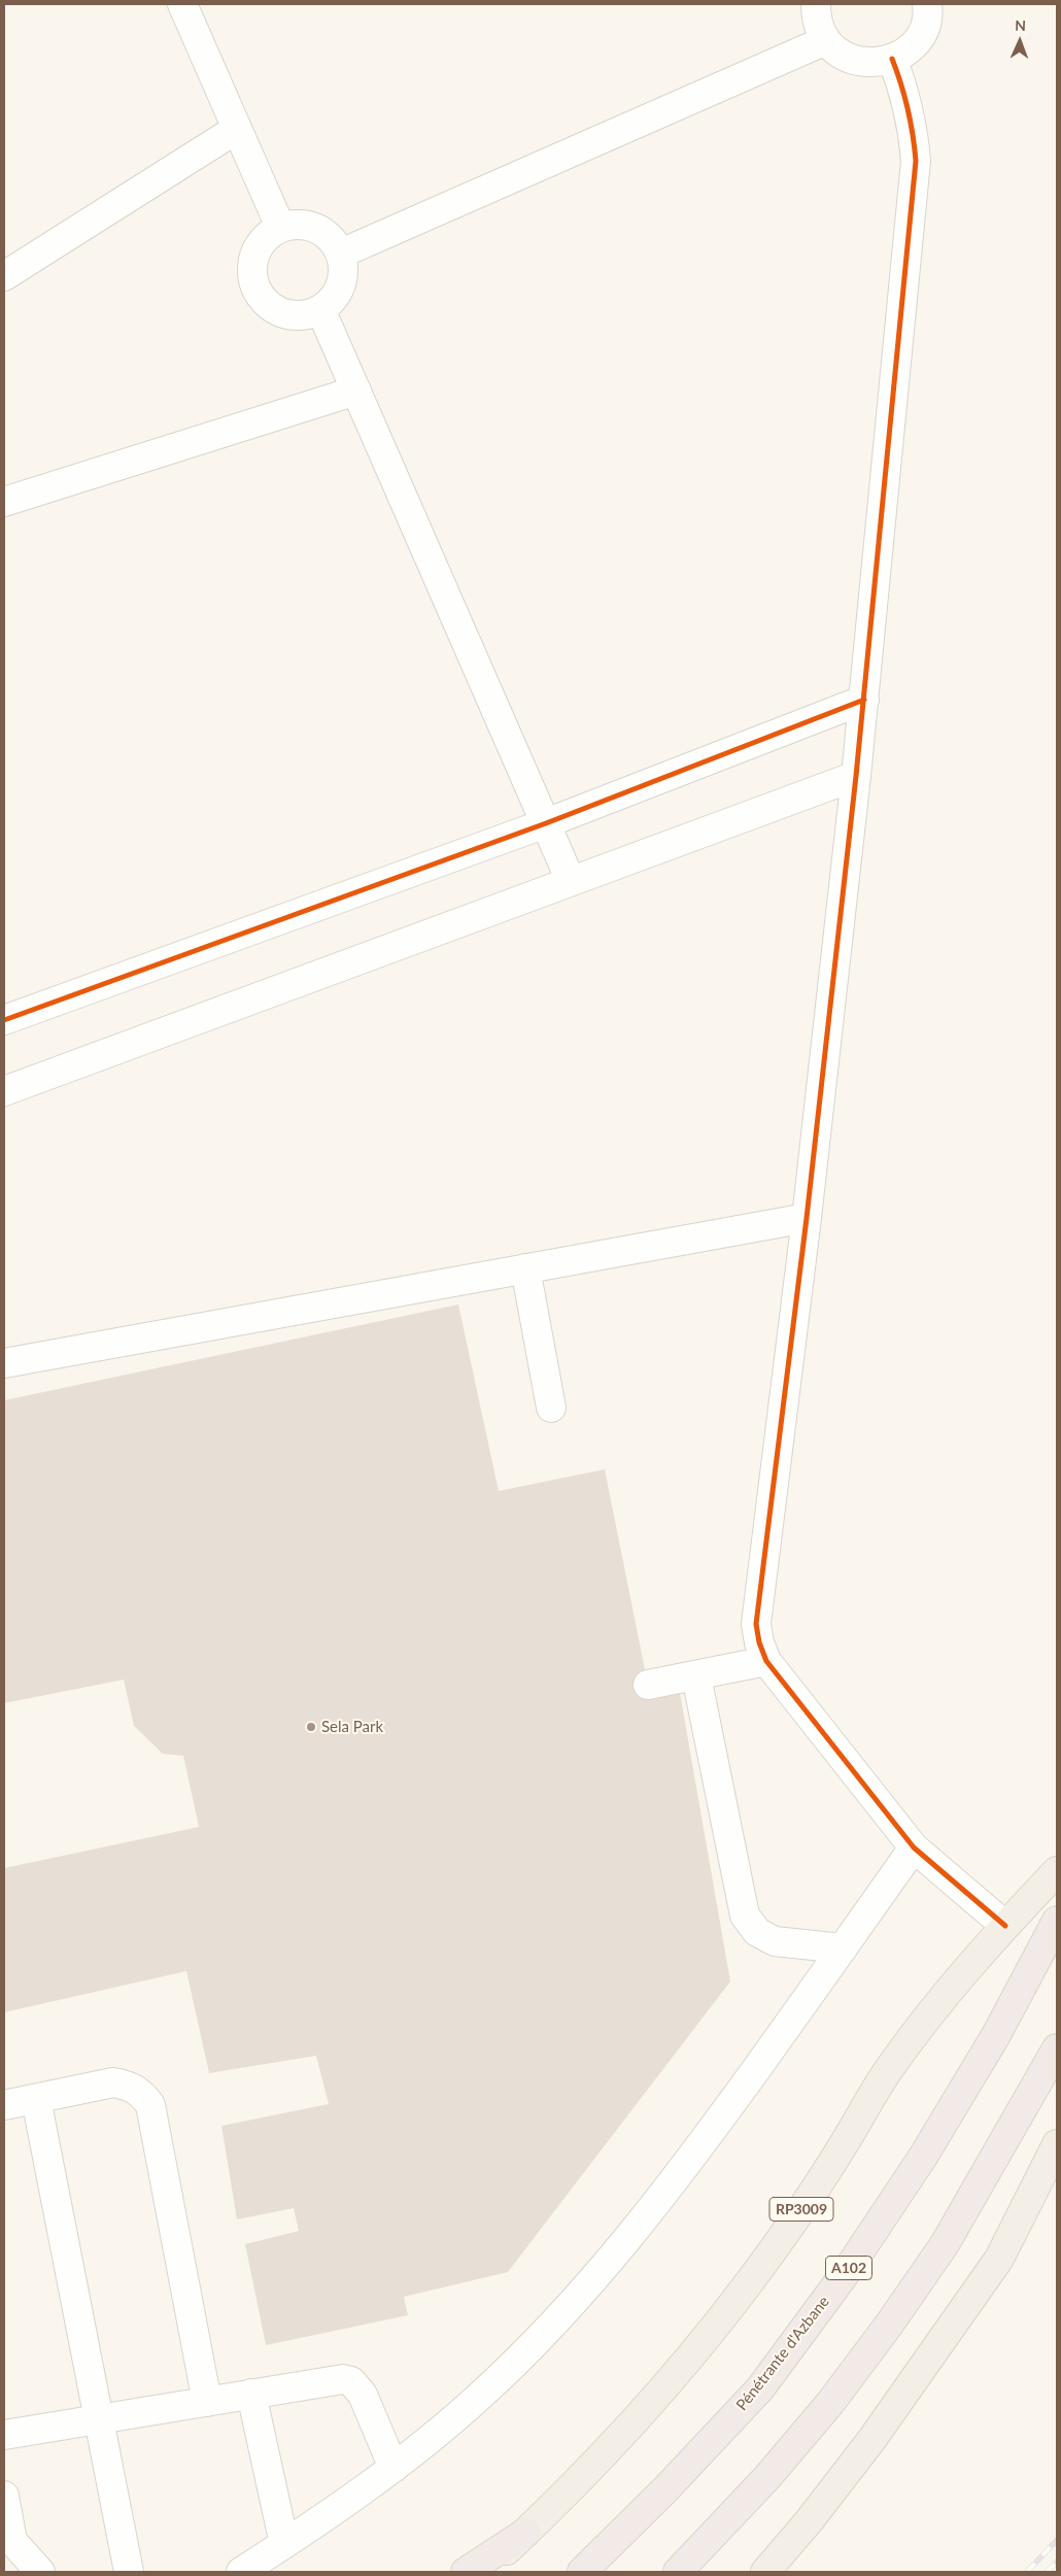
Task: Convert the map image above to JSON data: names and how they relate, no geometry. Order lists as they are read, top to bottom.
{
  "streets": {
    "highway": ["A102", "Pénétrante d'Azbane"],
    "main road": ["RP3009"]
  },
  "places": ["Sela Park"],
  "north": "top"
}
